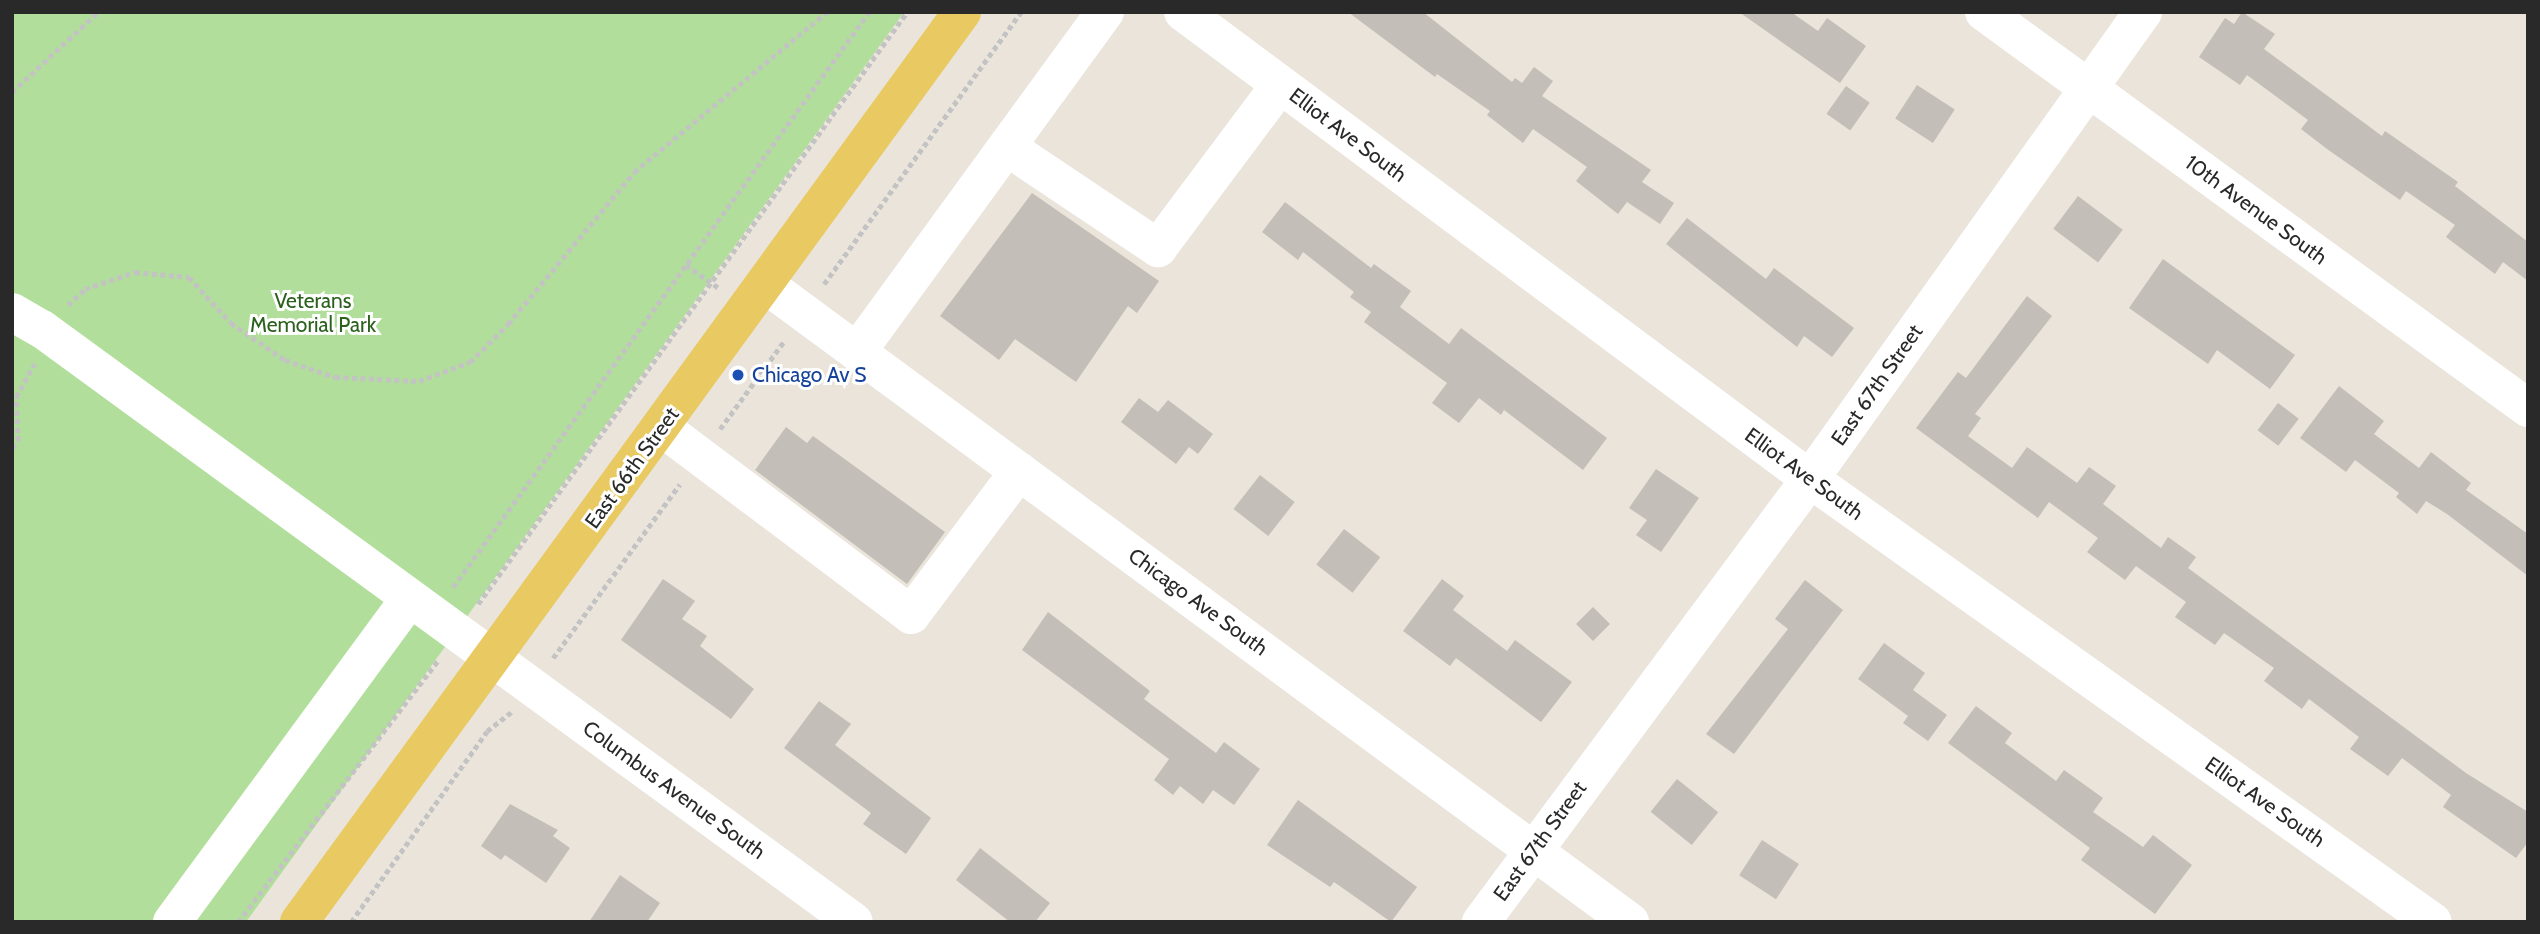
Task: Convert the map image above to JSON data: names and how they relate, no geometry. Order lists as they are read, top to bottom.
{
  "streets": {
    "main road": ["East 66th Street"],
    "street": [
      "Elliot Ave South",
      "10th Avenue South",
      "East 67th Street",
      "Chicago Ave South",
      "Columbus Avenue South"
    ]
  },
  "crossings": [
    ["Elliot Ave South", "East 67th Street"],
    ["10th Avenue South", "East 67th Street"],
    ["East 67th Street", "Chicago Ave South"],
    ["East 66th Street", "Chicago Ave South"],
    ["East 66th Street", "Columbus Avenue South"]
  ],
  "parks": ["Veterans Memorial Park"],
  "places": ["Chicago Av S"]
}
